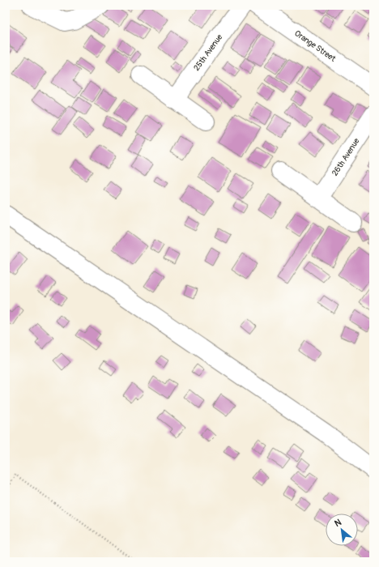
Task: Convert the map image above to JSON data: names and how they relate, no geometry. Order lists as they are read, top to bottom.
{
  "streets": {
    "street": ["Orange Street", "25th Avenue", "26th Avenue"]
  },
  "north": "top left"
}
